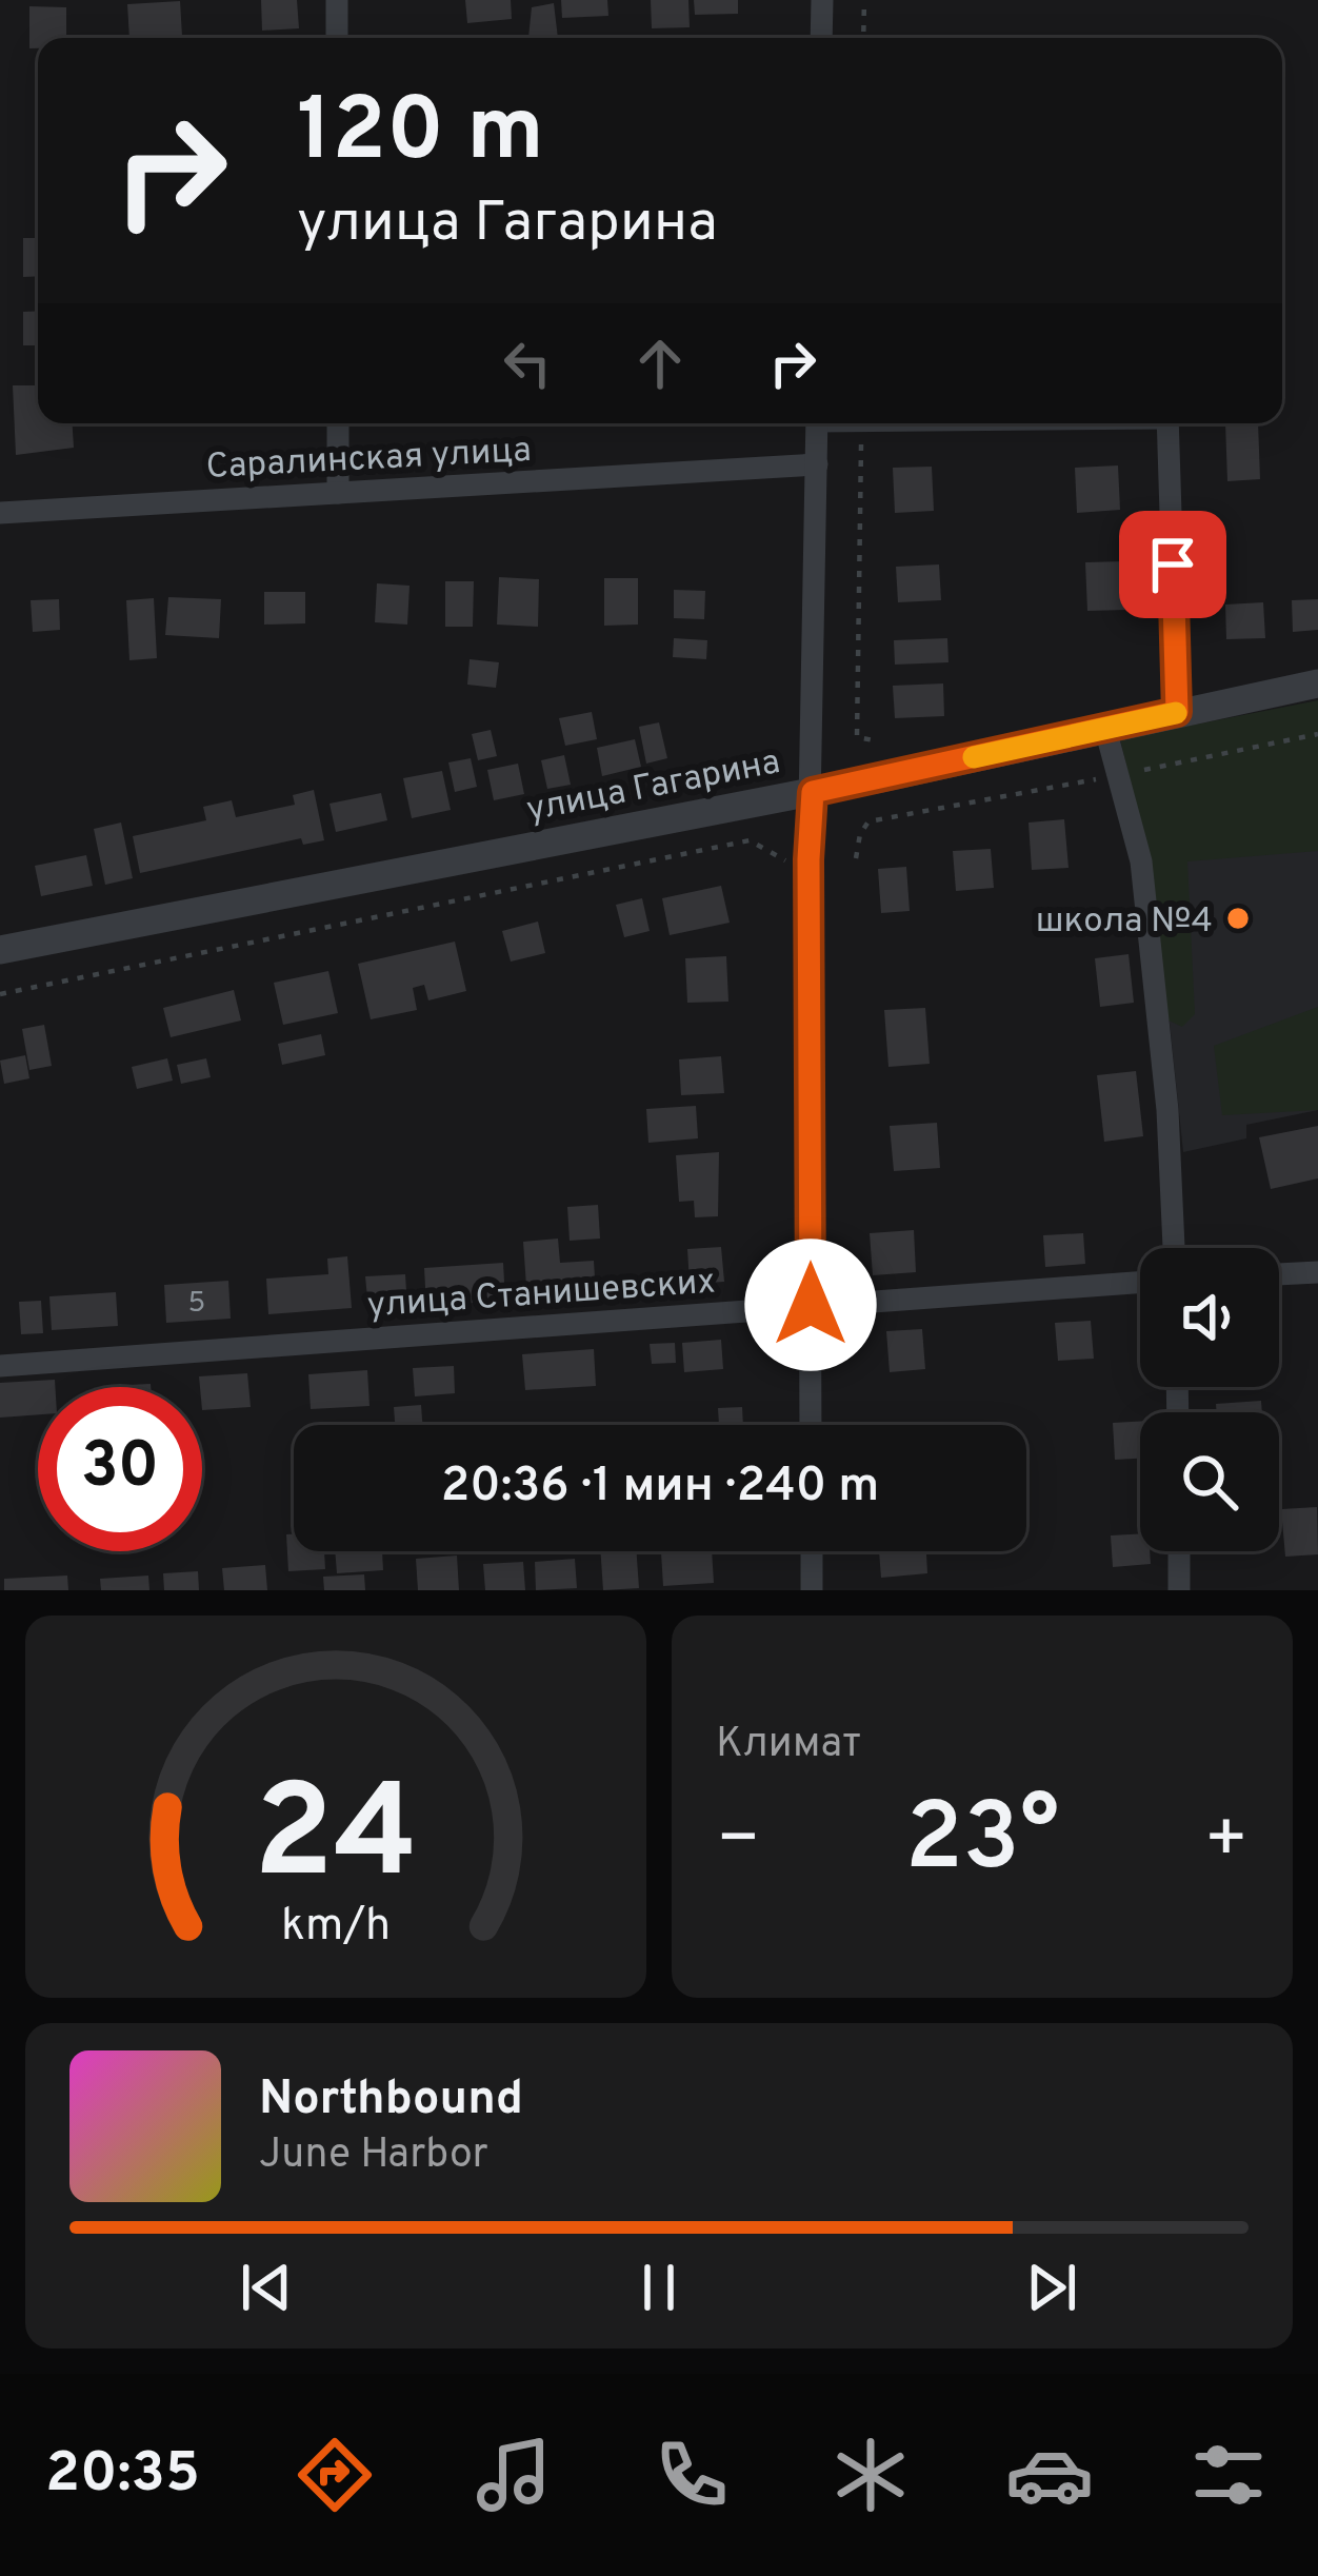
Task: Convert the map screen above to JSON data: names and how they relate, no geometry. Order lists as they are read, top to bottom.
{
  "streets": {
    "street": ["Саралинская улица", "улица Гагарина", "улица Станишевских"]
  },
  "places": ["школа №4"],
  "house_numbers": ["5"],
  "page": {
    "turn": ["120 m", "улица Гагарина"],
    "limit": "30",
    "trip": "20:36 · 1 мин · 240 m",
    "tile": "Климат",
    "heat": ["−", "23°", "+"],
    "song": ["Northbound", "June Harbor"],
    "tabs": "20:35",
    "gauge": ["24", "km/h"]
  }
}
